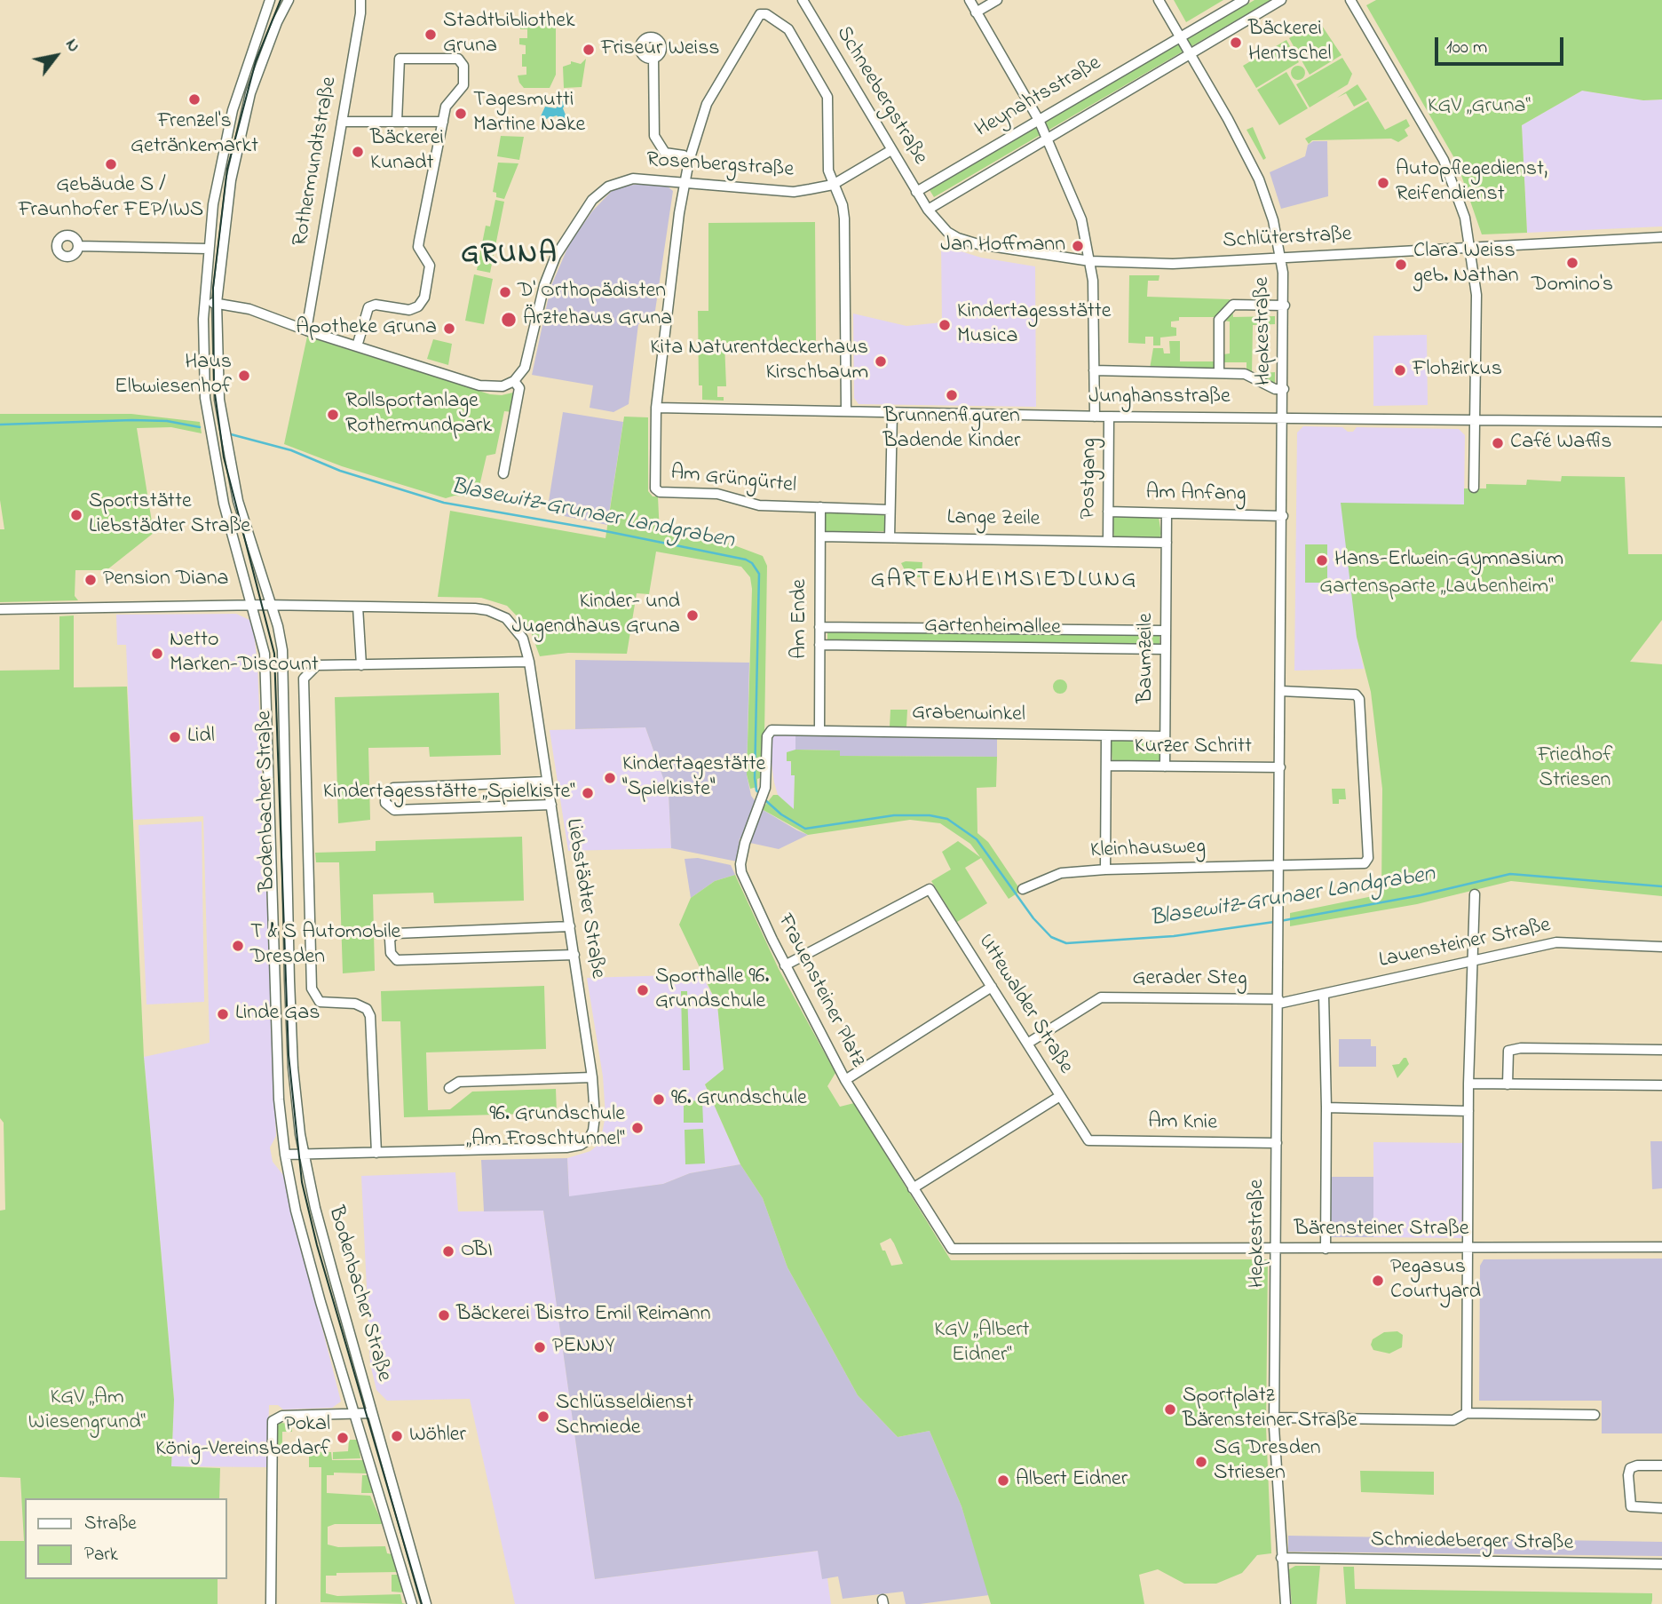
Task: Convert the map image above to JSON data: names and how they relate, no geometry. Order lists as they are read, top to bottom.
{
  "streets": {
    "street": [
      "Schneebergstraße",
      "Heynahtsstraße",
      "Rothermundtstraße",
      "Rosenbergstraße",
      "Schlüterstraße",
      "Hepkestraße",
      "Junghansstraße",
      "Postgang",
      "Am Grüngürtel",
      "Am Anfang",
      "Lange Zeile",
      "Am Ende",
      "Gartenheimallee",
      "Baumzeile",
      "Grabenwinkel",
      "Kurzer Schritt",
      "Bodenbacher Straße",
      "Kleinhausweg",
      "Liebstädter Straße",
      "Lauensteiner Straße",
      "Gerader Steg",
      "Frauensteiner Platz",
      "Uttewalder Straße",
      "Am Knie",
      "Bärensteiner Straße",
      "Schmiedeberger Straße"
    ]
  },
  "crossings": [
    ["Schneebergstraße", "Heynahtsstraße"],
    ["Schneebergstraße", "Rosenbergstraße"],
    ["Schneebergstraße", "Schlüterstraße"],
    ["Schneebergstraße", "Junghansstraße"],
    ["Heynahtsstraße", "Schlüterstraße"],
    ["Heynahtsstraße", "Hepkestraße"],
    ["Schlüterstraße", "Hepkestraße"],
    ["Hepkestraße", "Junghansstraße"],
    ["Hepkestraße", "Am Anfang"],
    ["Hepkestraße", "Kurzer Schritt"],
    ["Hepkestraße", "Kleinhausweg"],
    ["Hepkestraße", "Lauensteiner Straße"],
    ["Hepkestraße", "Gerader Steg"],
    ["Hepkestraße", "Am Knie"],
    ["Hepkestraße", "Bärensteiner Straße"],
    ["Hepkestraße", "Schmiedeberger Straße"],
    ["Junghansstraße", "Postgang"],
    ["Junghansstraße", "Am Grüngürtel"],
    ["Postgang", "Am Anfang"],
    ["Postgang", "Lange Zeile"],
    ["Am Grüngürtel", "Am Ende"],
    ["Am Anfang", "Baumzeile"],
    ["Lange Zeile", "Am Ende"],
    ["Lange Zeile", "Baumzeile"],
    ["Am Ende", "Gartenheimallee"],
    ["Am Ende", "Grabenwinkel"],
    ["Gartenheimallee", "Baumzeile"],
    ["Baumzeile", "Grabenwinkel"],
    ["Baumzeile", "Kurzer Schritt"],
    ["Grabenwinkel", "Frauensteiner Platz"],
    ["Bodenbacher Straße", "Liebstädter Straße"],
    ["Lauensteiner Straße", "Gerader Steg"],
    ["Gerader Steg", "Uttewalder Straße"],
    ["Frauensteiner Platz", "Uttewalder Straße"],
    ["Frauensteiner Platz", "Bärensteiner Straße"],
    ["Uttewalder Straße", "Am Knie"]
  ],
  "districts": ["GRUNA", "GARTENHEIMSIEDLUNG"],
  "water": ["Blasewitz‐Grunaer Landgraben"],
  "parks": [
    "KGV „Gruna“",
    "Gartensparte „Laubenheim“",
    "Friedhof Striesen",
    "KGV „Albert Eidner“",
    "KGV „Am Wiesengrund“"
  ],
  "places": [
    "Stadtbibliothek Gruna",
    "Bäckerei Hentschel",
    "Friseur Weiss",
    "Frenzel's Getränkemarkt",
    "Tagesmutti Martine Nake",
    "Bäckerei Kunadt",
    "Gebäude S / Fraunhofer FEP/IWS",
    "Autopflegedienst, Reifendienst",
    "Jan Hoffmann",
    "Domino's",
    "Clara Weiss geb. Nathan",
    "D' Orthopädisten",
    "Ärztehaus Gruna",
    "Kindertagesstätte Musica",
    "Apotheke Gruna",
    "Kita Naturentdeckerhaus Kirschbaum",
    "Flohzirkus",
    "Haus Elbwiesenhof",
    "Brunnenfiguren Badende Kinder",
    "Rollsportanlage Rothermundpark",
    "Café Waffls",
    "Sportstätte Liebstädter Straße",
    "Hans-Erlwein-Gymnasium",
    "Pension Diana",
    "Kinder- und Jugendhaus Gruna",
    "Netto Marken-Discount",
    "Lidl",
    "Kindertagestätte \"Spielkiste\"",
    "Kindertagesstätte „Spielkiste“",
    "T & S Automobile Dresden",
    "Sporthalle 96. Grundschule",
    "Linde Gas",
    "96. Grundschule",
    "96. Grundschule „Am Froschtunnel“",
    "OBI",
    "Pegasus Courtyard",
    "Bäckerei Bistro Emil Reimann",
    "PENNY",
    "Sportplatz Bärensteiner Straße",
    "Schlüsseldienst Schmiede",
    "Wöhler",
    "Pokal König-Vereinsbedarf",
    "SG Dresden Striesen",
    "Albert Eidner"
  ],
  "legend": ["Straße", "Park"],
  "scale_bar": "100 m",
  "north": "top right"
}
